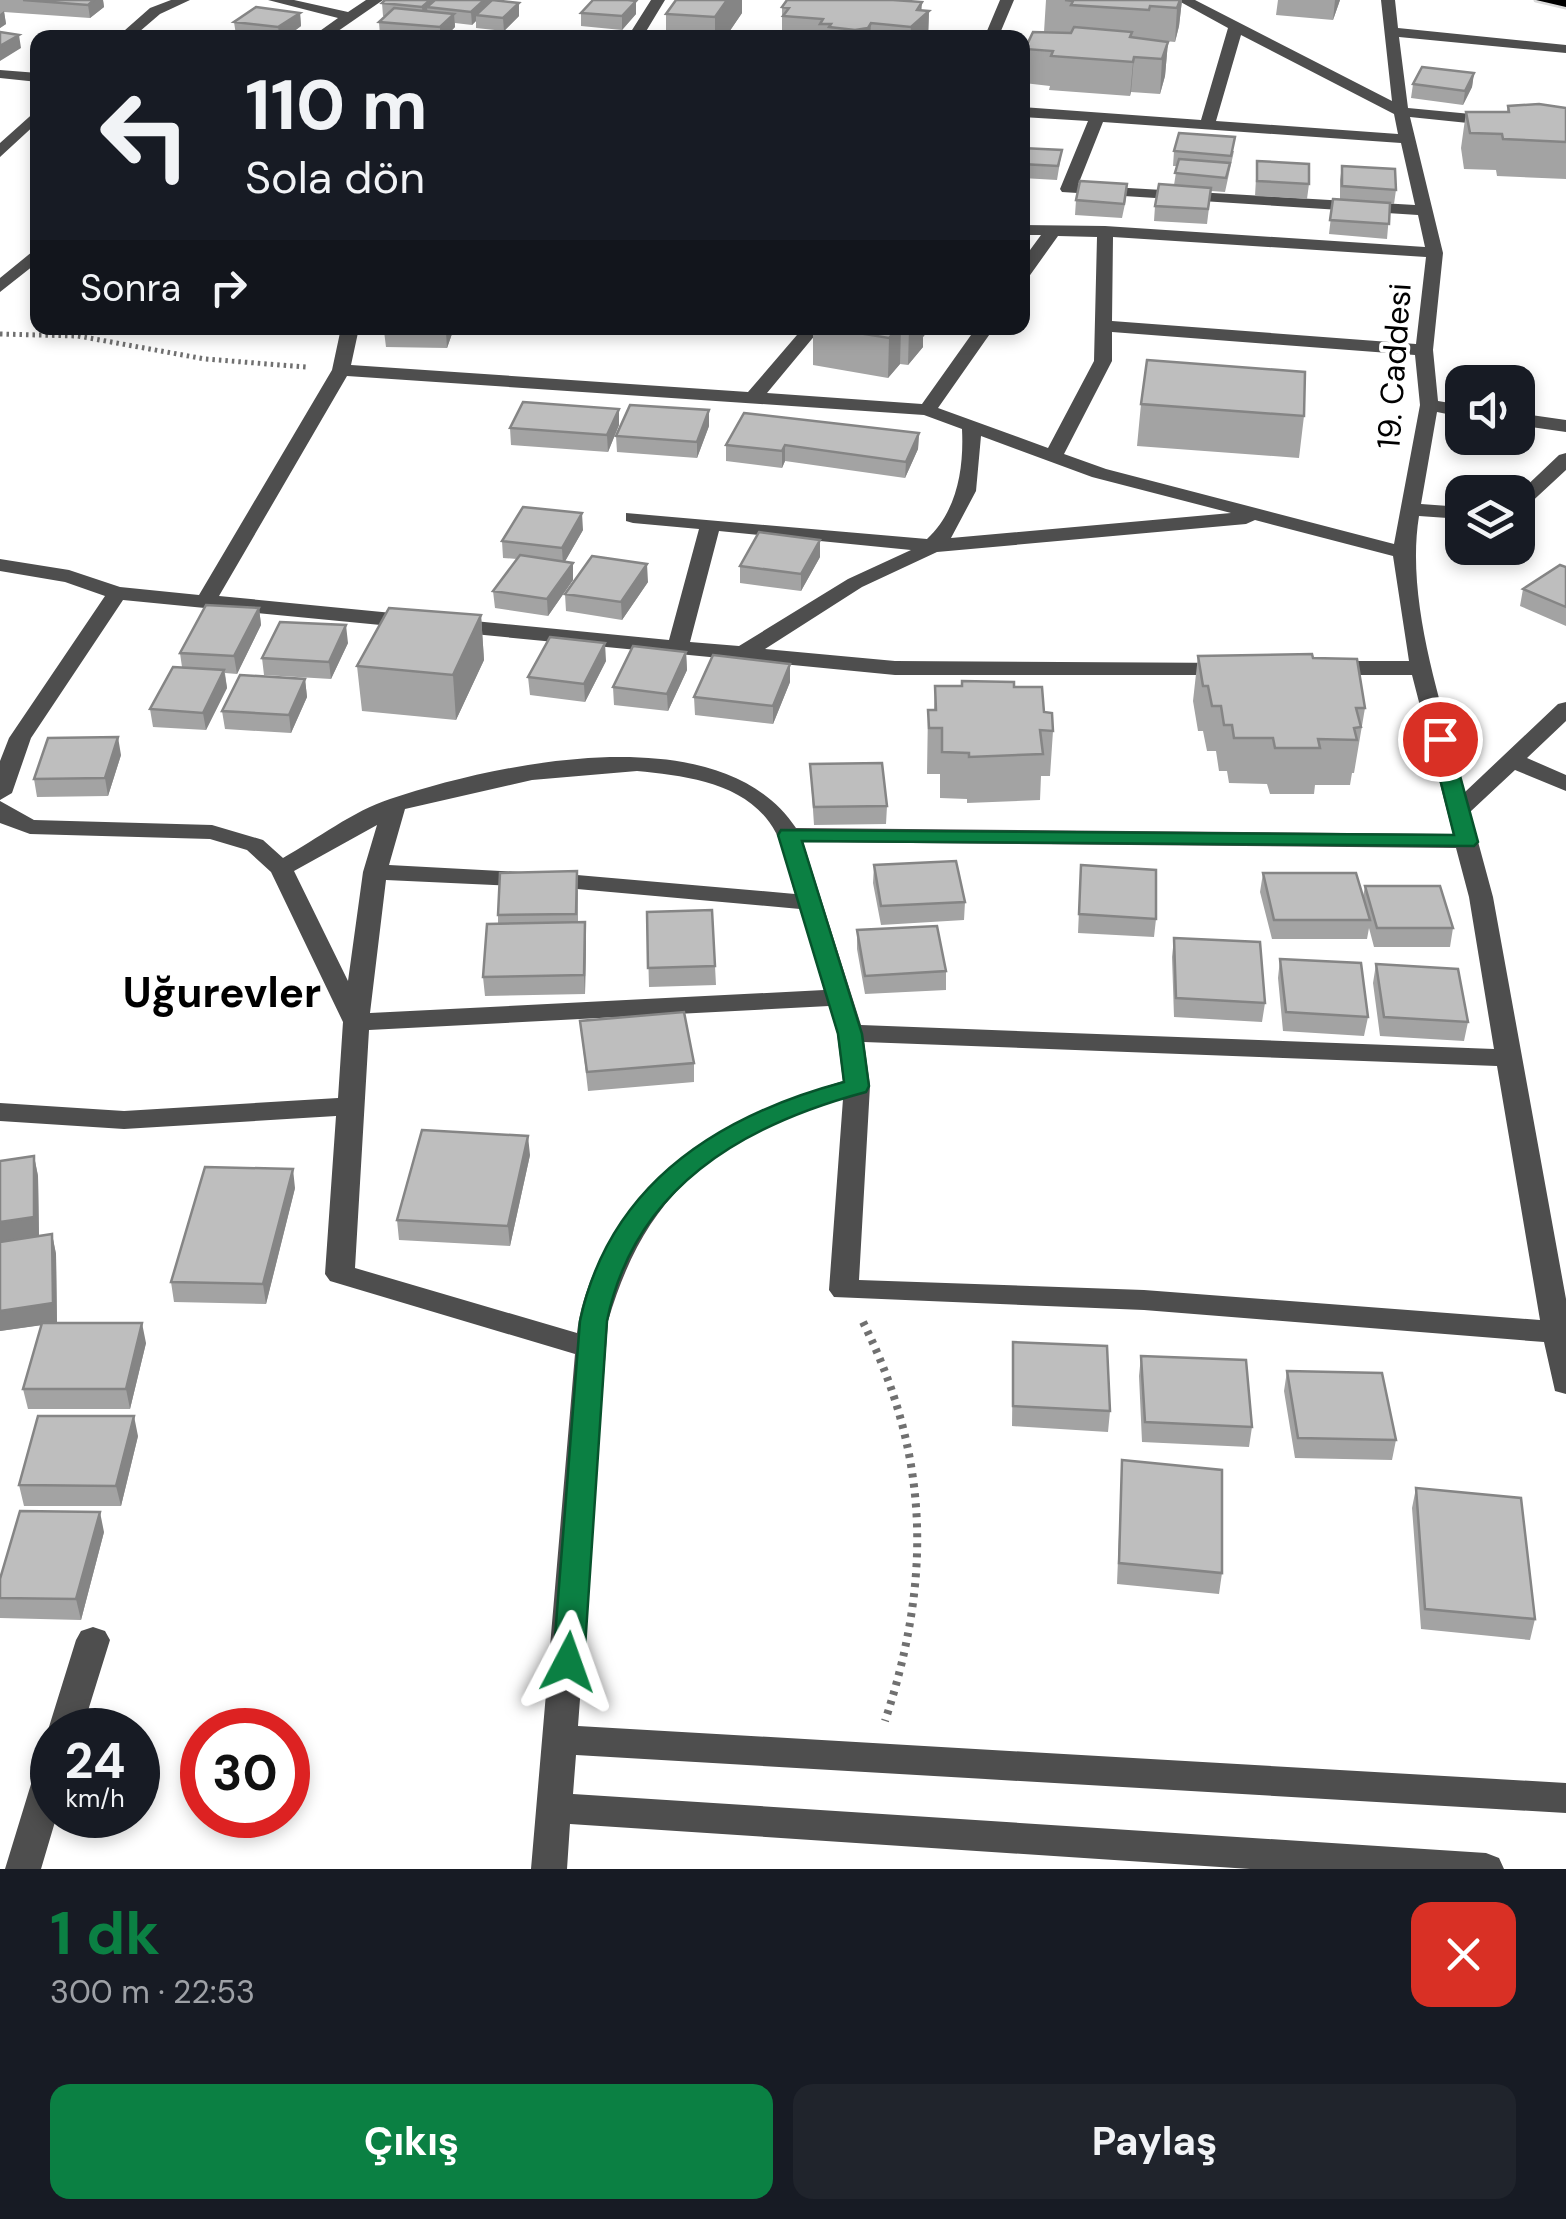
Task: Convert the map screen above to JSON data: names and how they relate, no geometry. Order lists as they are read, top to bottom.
{
  "streets": {
    "street": ["19. Caddesi"]
  },
  "districts": ["Uğurevler"],
  "page": {
    "turn": ["110 m", "Sola dön"],
    "then": "Sonra",
    "speed": "24 km/h",
    "limit": "30",
    "heading": ["1 dk", "300 m · 22:53"],
    "buttons": ["Çıkış", "Paylaş"]
  }
}
